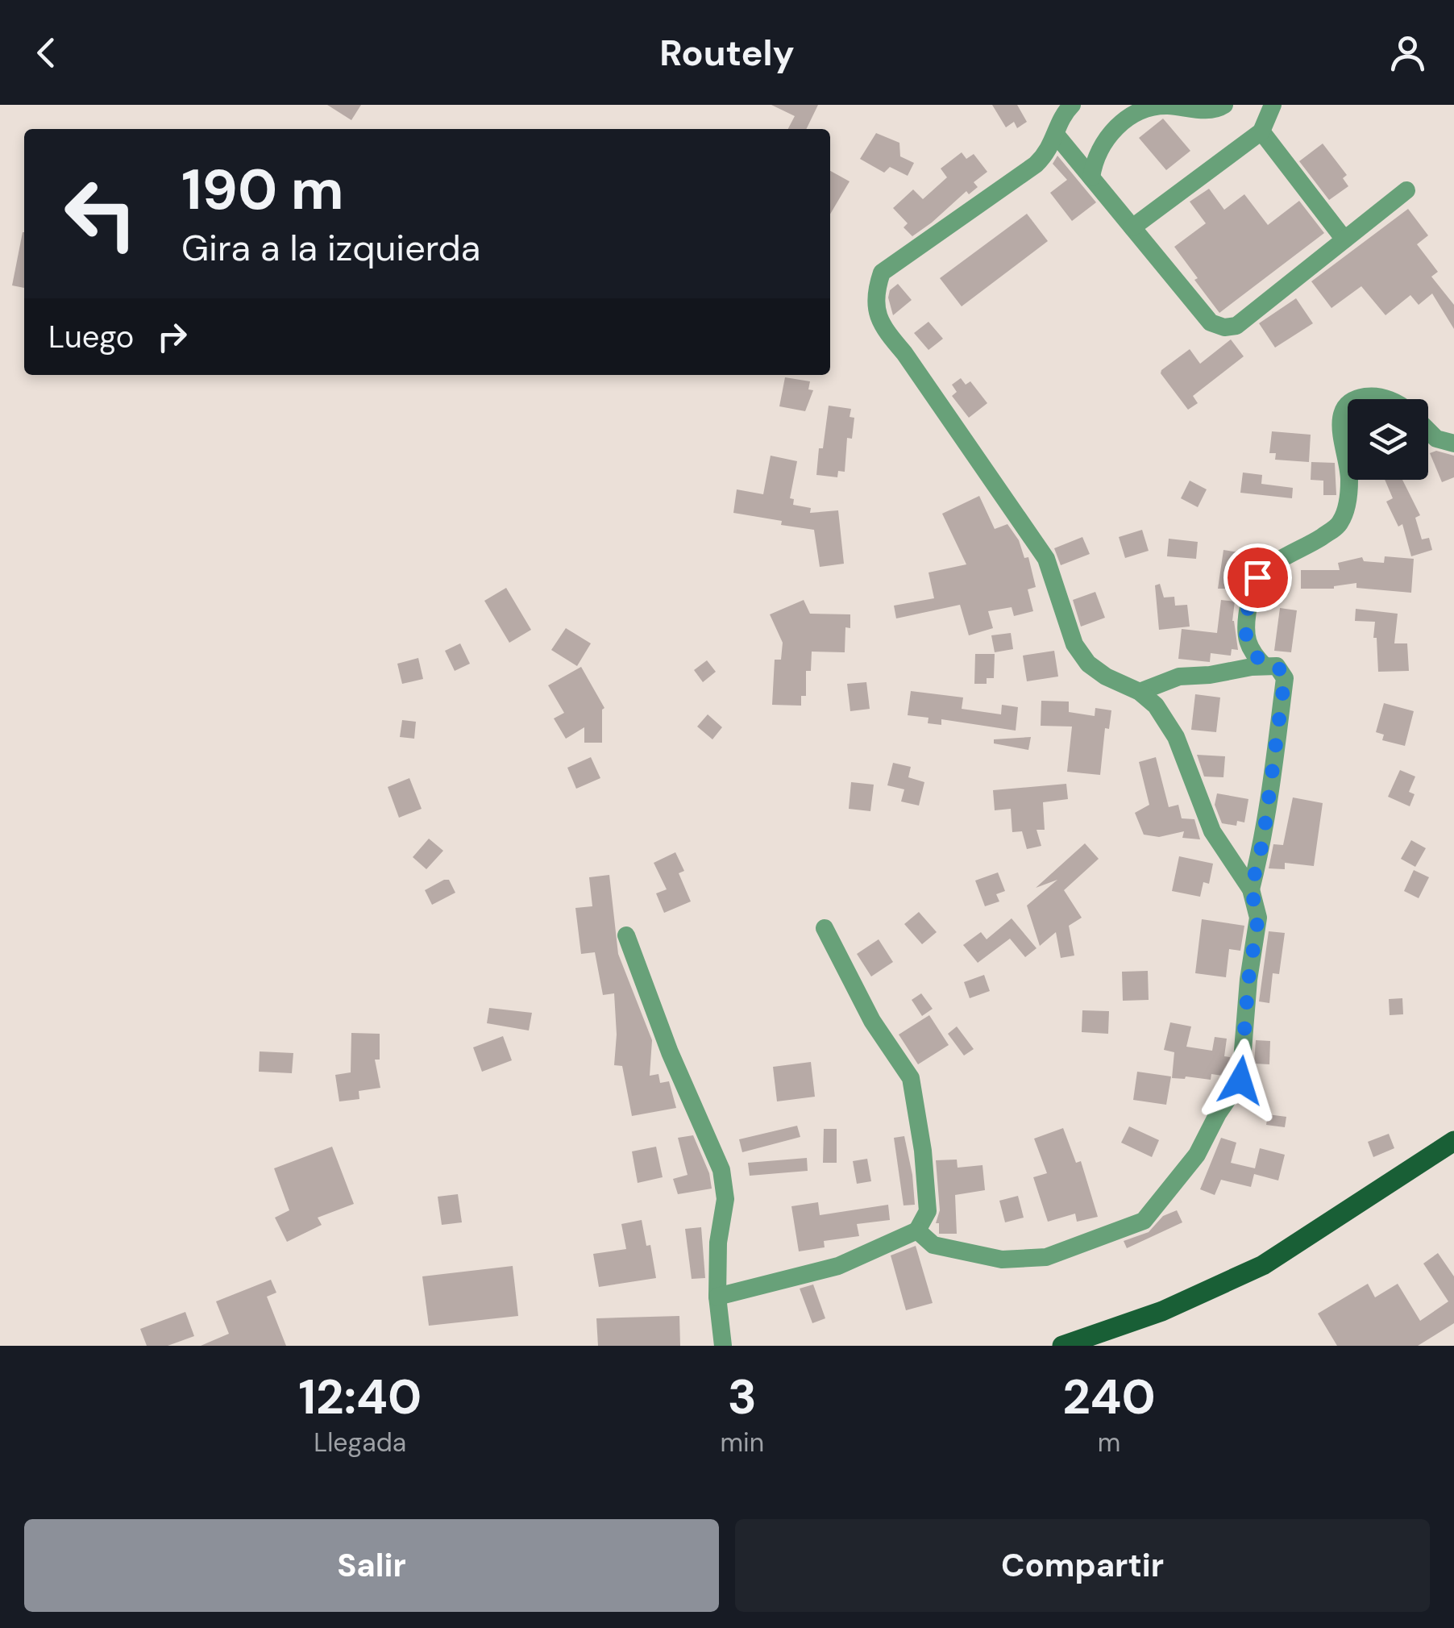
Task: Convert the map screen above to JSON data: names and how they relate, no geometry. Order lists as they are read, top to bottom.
{
  "page": {
    "header": "Routely",
    "turn": ["190 m", "Gira a la izquierda"],
    "then": "Luego",
    "eta": [
      "12:40",
      "Llegada",
      "3",
      "min",
      "240",
      "m"
    ],
    "buttons": ["Salir", "Compartir"]
  }
}
